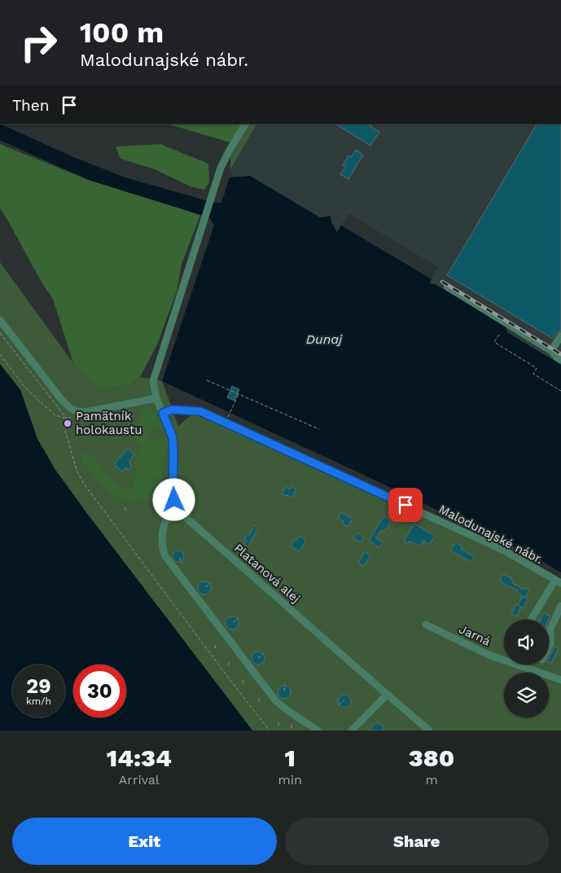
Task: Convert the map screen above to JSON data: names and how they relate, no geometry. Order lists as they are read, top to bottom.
{
  "streets": {
    "street": ["Malodunajské nábr.", "Platanová alej", "Jarná"]
  },
  "water": ["Dunaj"],
  "places": ["Pamätník holokaustu"],
  "page": {
    "turn": ["100 m", "Malodunajské nábr."],
    "then": "Then",
    "speed": "29 km/h",
    "limit": "30",
    "eta": [
      "14:34",
      "Arrival",
      "1",
      "min",
      "380",
      "m"
    ],
    "buttons": ["Exit", "Share"]
  }
}
